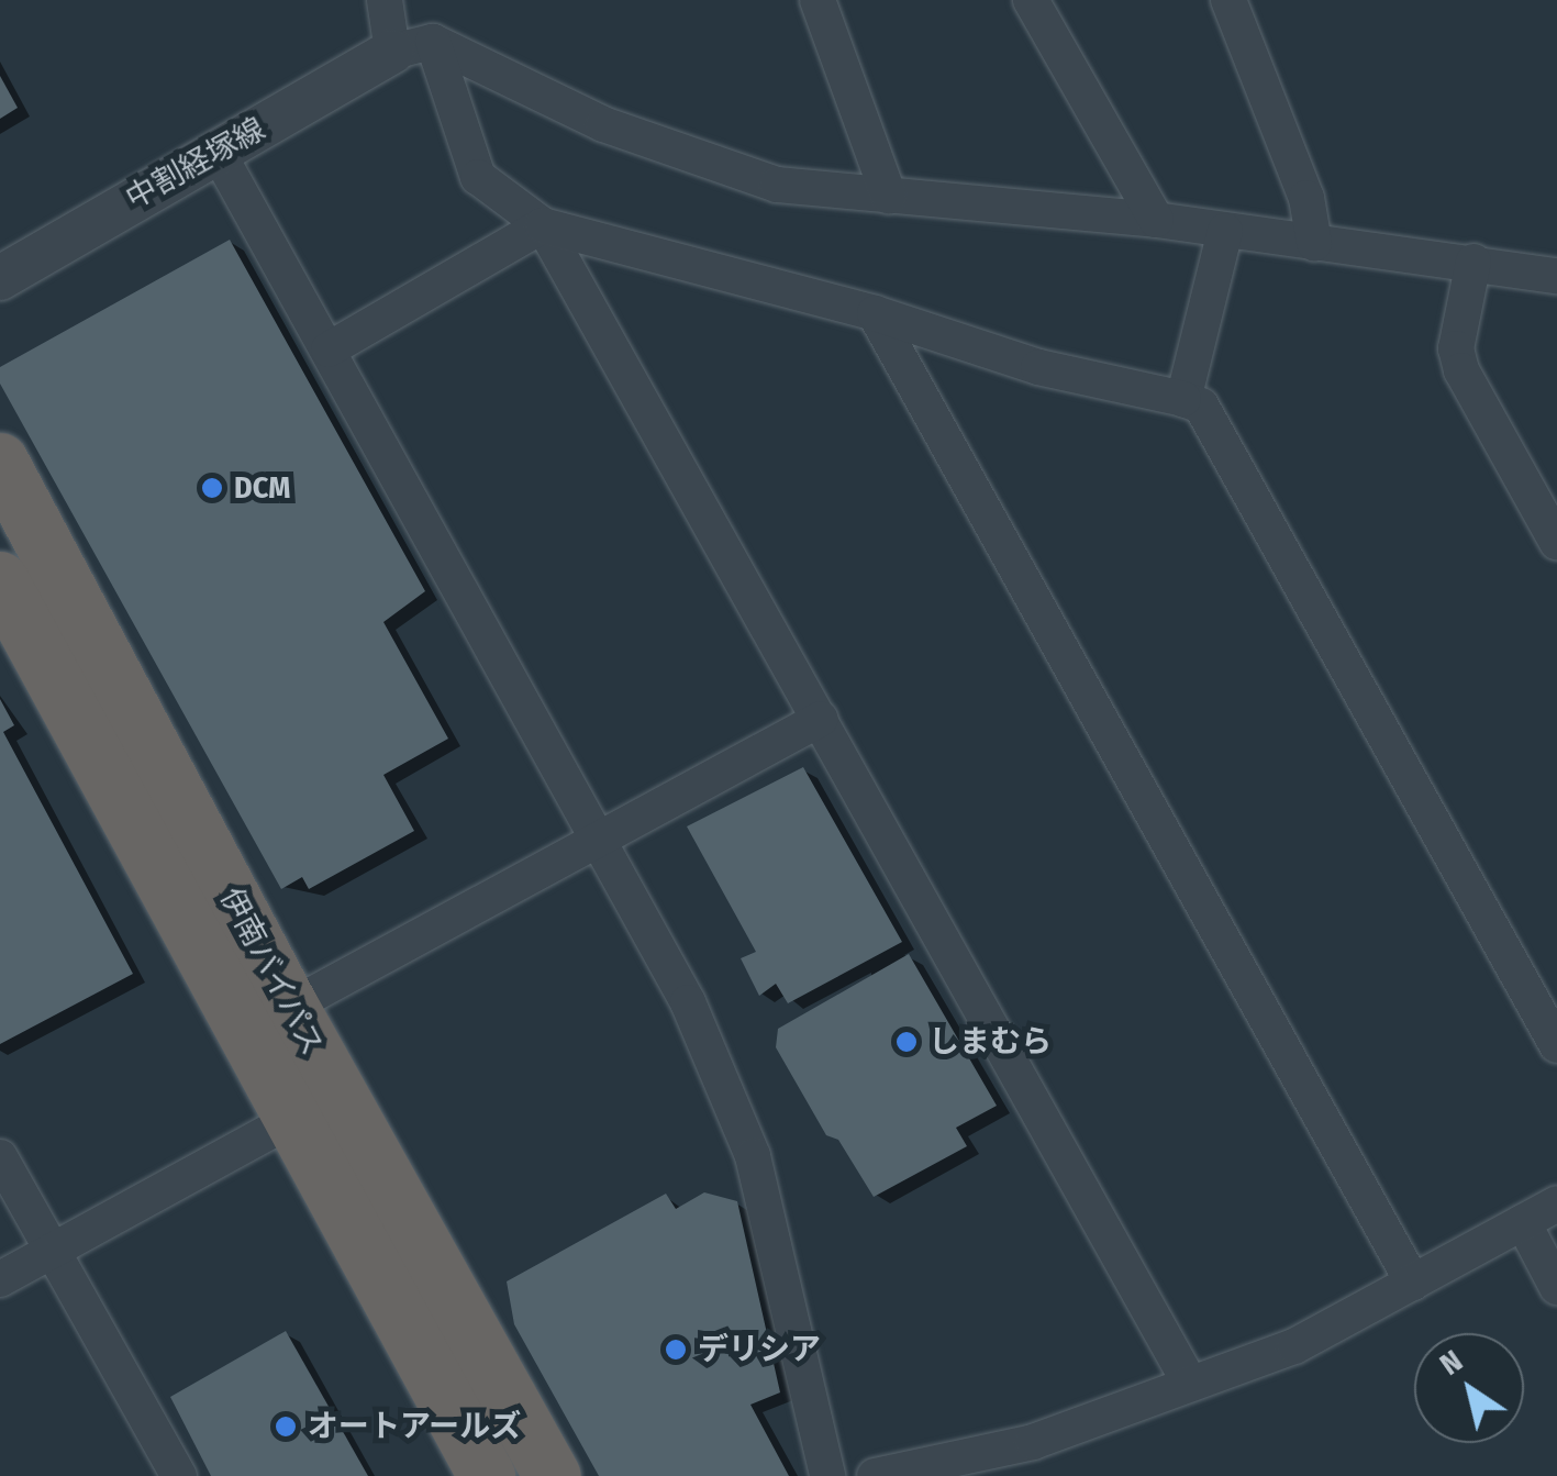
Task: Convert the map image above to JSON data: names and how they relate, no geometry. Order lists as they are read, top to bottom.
{
  "streets": {
    "highway": ["伊南バイパス"],
    "street": ["中割経塚線"]
  },
  "places": [
    "DCM",
    "しまむら",
    "デリシア",
    "オートアールズ"
  ],
  "north": "top left"
}
